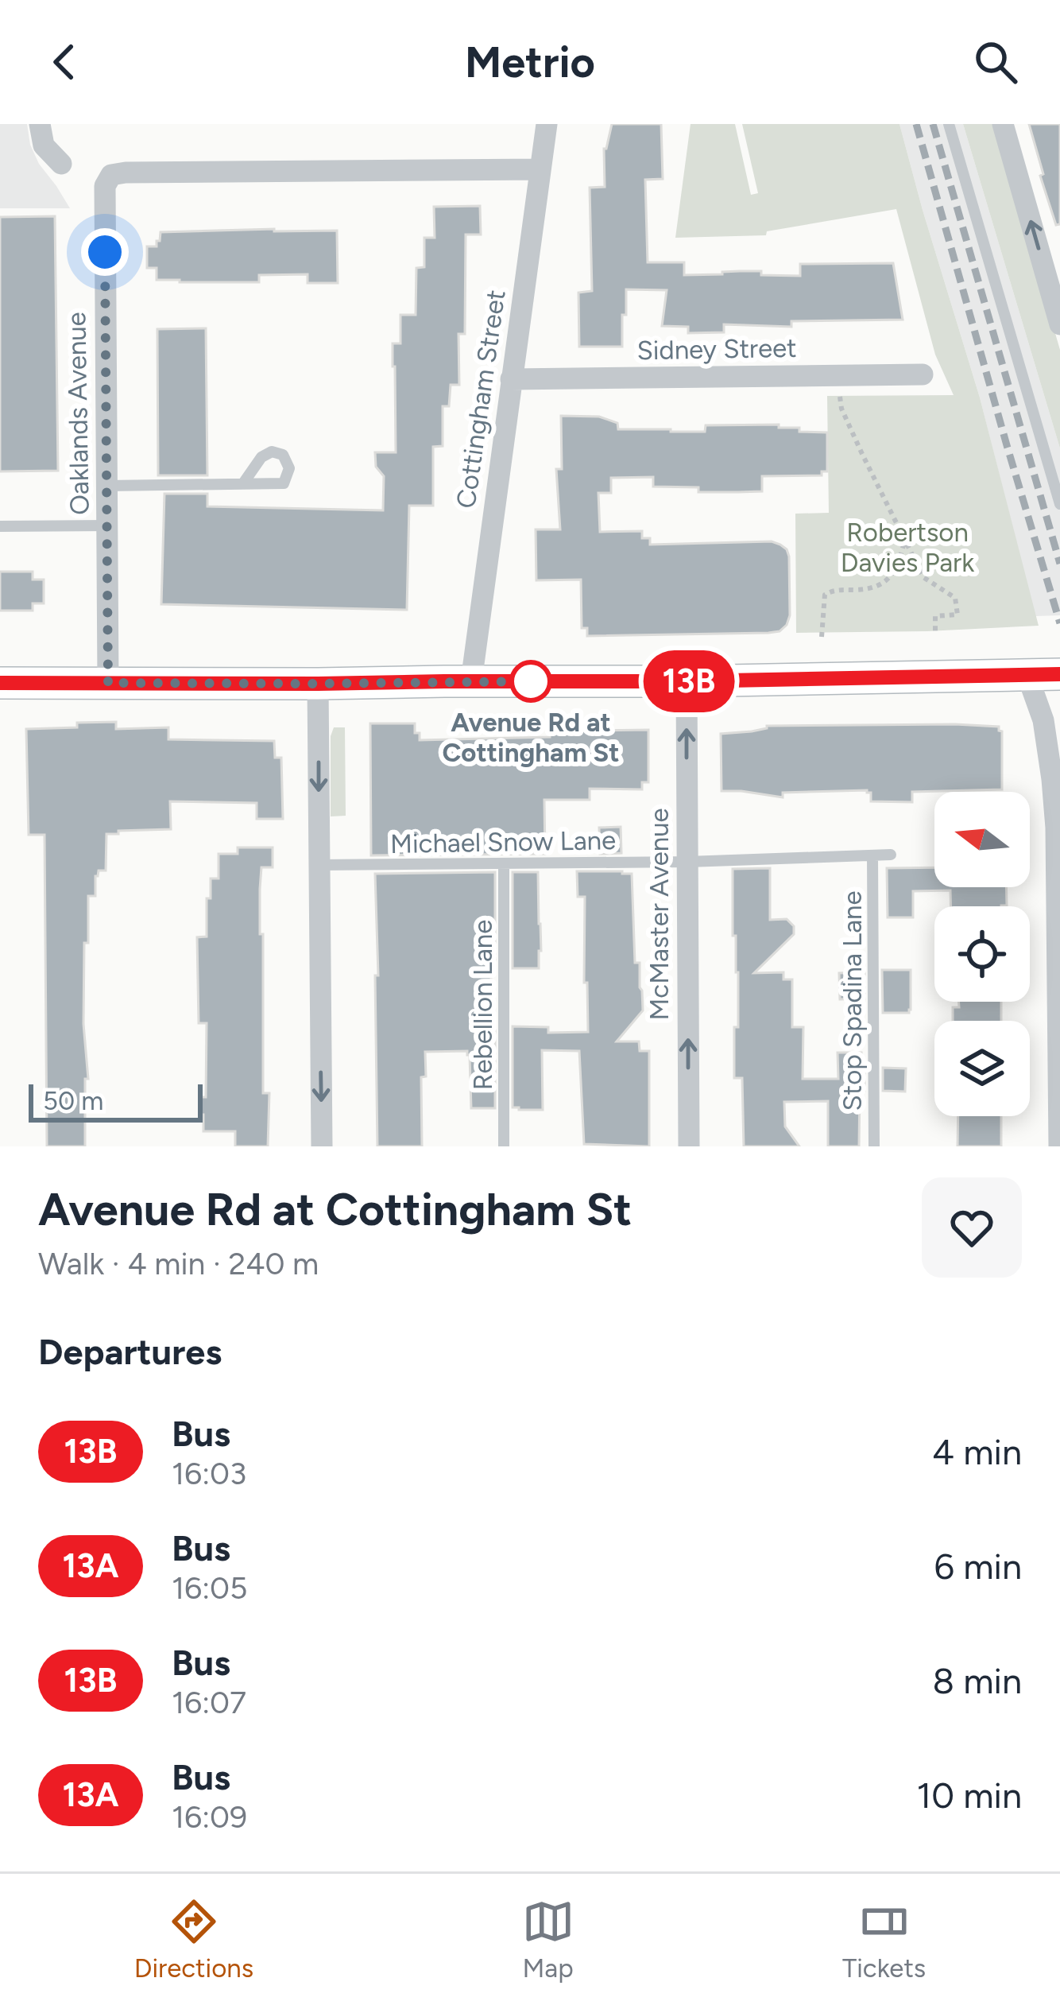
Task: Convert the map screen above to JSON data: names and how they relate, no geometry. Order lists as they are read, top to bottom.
{
  "streets": {
    "street": [
      "Sidney Street",
      "Cottingham Street",
      "Oaklands Avenue",
      "McMaster Avenue"
    ],
    "lane": ["Michael Snow Lane", "Stop Spadina Lane", "Rebellion Lane"]
  },
  "crossings": [
    ["Sidney Street", "Cottingham Street"],
    ["Cottingham Street", "Oaklands Avenue"],
    ["Michael Snow Lane", "McMaster Avenue"],
    ["Michael Snow Lane", "Stop Spadina Lane"],
    ["Michael Snow Lane", "Rebellion Lane"]
  ],
  "one_way": ["McMaster Avenue"],
  "parks": ["Robertson Davies Park"],
  "places": ["Avenue Rd at Cottingham St"],
  "lines": ["bus line 13B"],
  "scale_bar": "50 m",
  "north": "left",
  "page": {
    "header": "Metrio",
    "on_map": "13B",
    "scale": "50 m",
    "heading": [
      ["Avenue Rd at Cottingham St", "Walk · 4 min · 240 m"],
      "Departures"
    ],
    "list": [
      {
        "mark": "13B",
        "name": "Bus",
        "note": "16:03",
        "value": "4 min"
      },
      {
        "mark": "13A",
        "name": "Bus",
        "note": "16:05",
        "value": "6 min"
      },
      {
        "mark": "13B",
        "name": "Bus",
        "note": "16:07",
        "value": "8 min"
      },
      {
        "mark": "13A",
        "name": "Bus",
        "note": "16:09",
        "value": "10 min"
      }
    ],
    "tabs": ["Directions", "Map", "Tickets"]
  }
}
